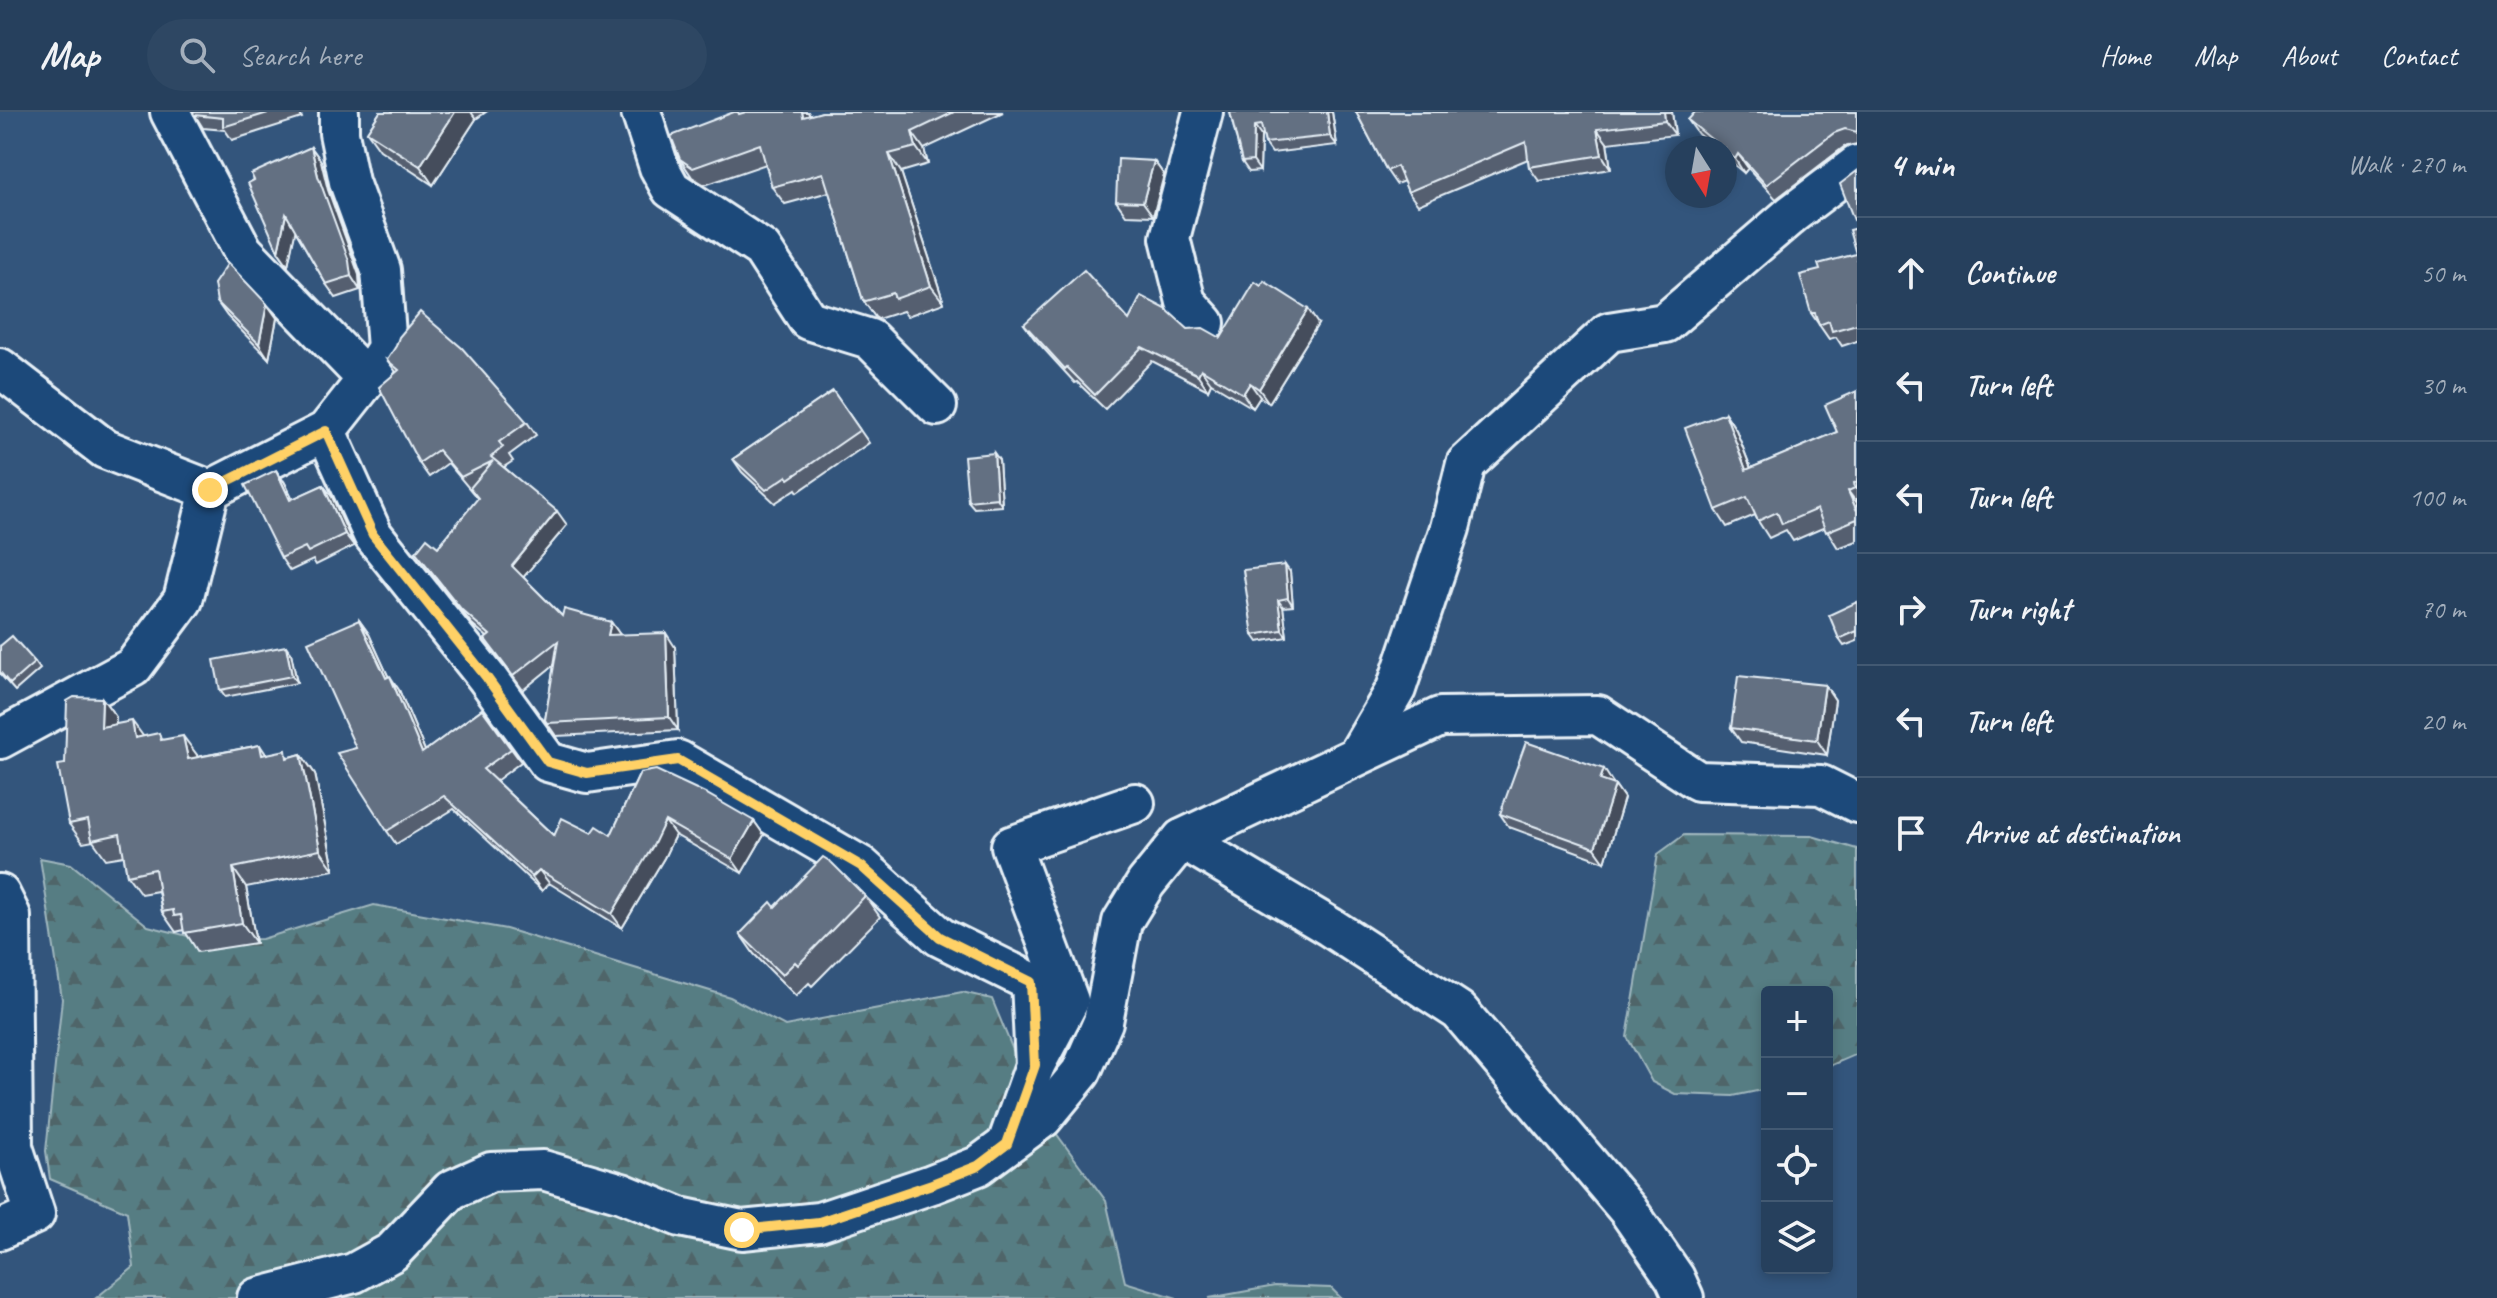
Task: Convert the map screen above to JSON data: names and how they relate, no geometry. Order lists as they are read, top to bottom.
{
  "north": "bottom",
  "page": {
    "header": "Map",
    "search": "Search here",
    "nav": [
      "Home",
      "Map",
      "About",
      "Contact"
    ],
    "heading": ["4 min", "Walk · 270 m"],
    "list": [
      ["Continue", "50 m"],
      ["Turn left", "30 m"],
      ["Turn left", "100 m"],
      ["Turn right", "70 m"],
      ["Turn left", "20 m"],
      "Arrive at destination"
    ],
    "map_buttons": ["+", "−"]
  }
}
